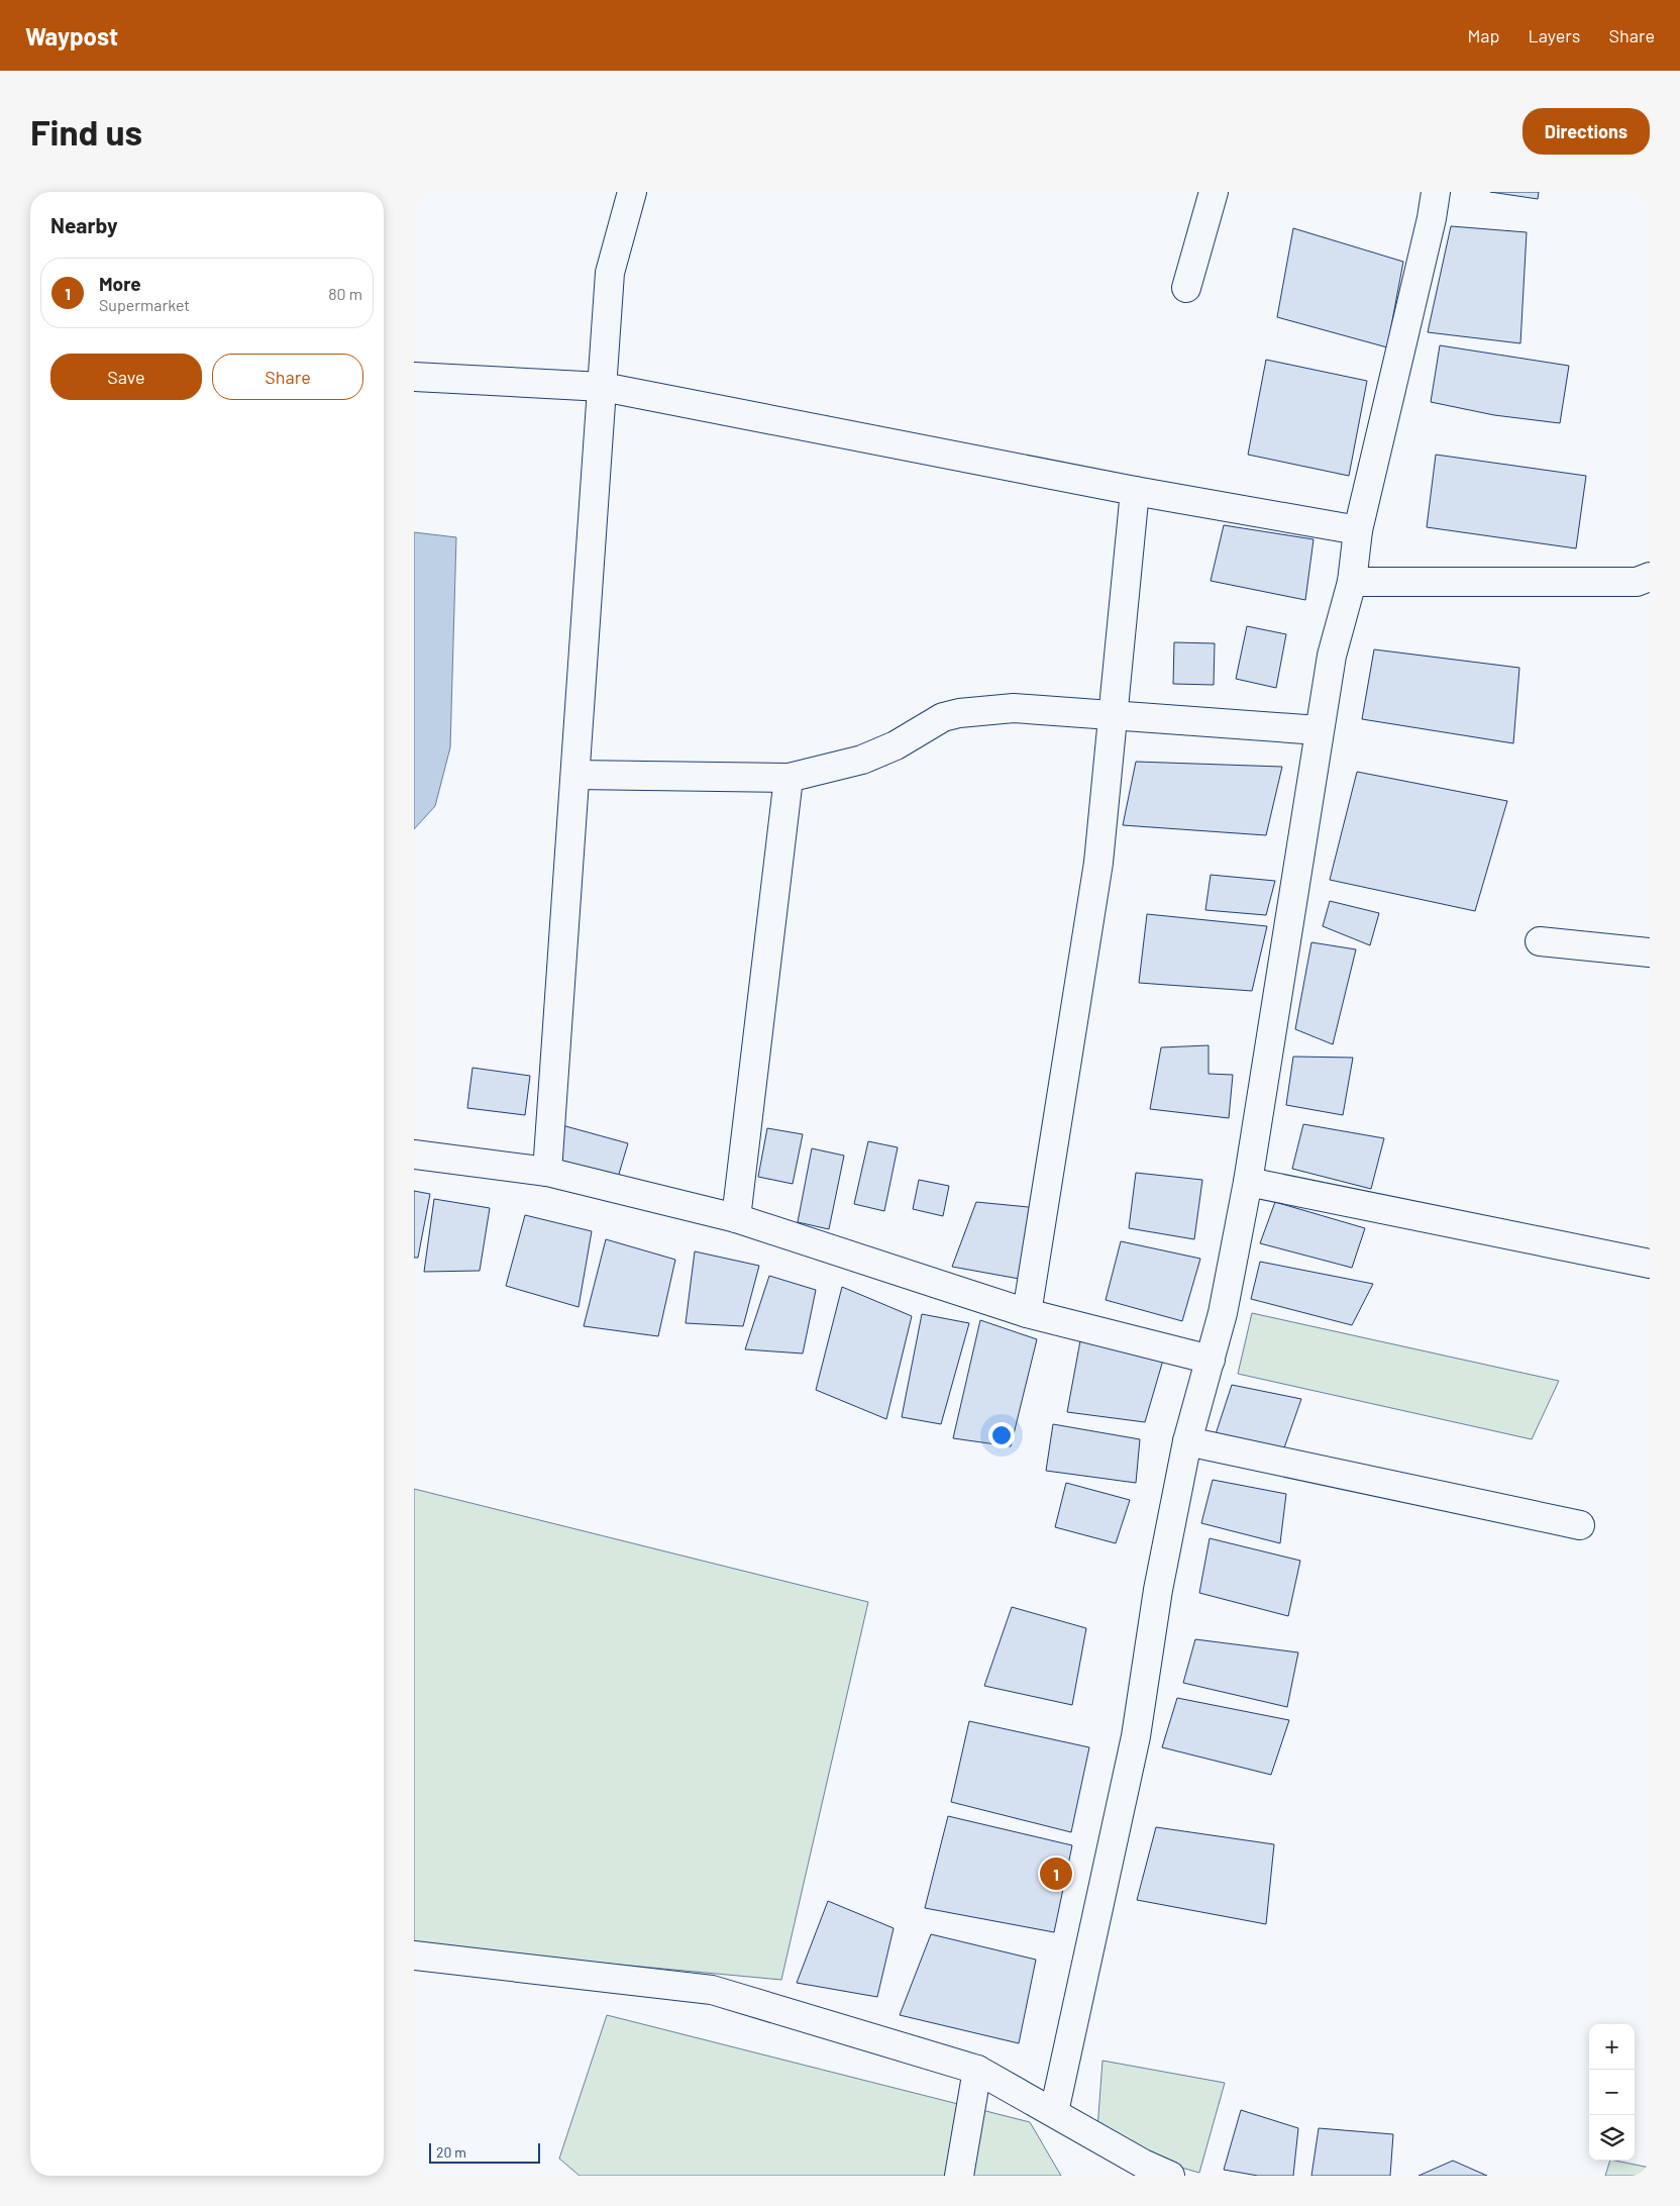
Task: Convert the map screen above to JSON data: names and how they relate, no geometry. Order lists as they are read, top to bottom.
{
  "scale_bar": "20 m",
  "page": {
    "header": "Waypost",
    "nav": ["Map", "Layers", "Share"],
    "buttons": [
      "Directions",
      ["Save", "Share"]
    ],
    "title": "Find us",
    "heading": "Nearby",
    "list": [
      {
        "mark": "1",
        "name": "More",
        "note": "Supermarket",
        "value": "80 m"
      }
    ],
    "pins": "1",
    "map_buttons": ["+", "−"],
    "scale": "20 m"
  }
}
